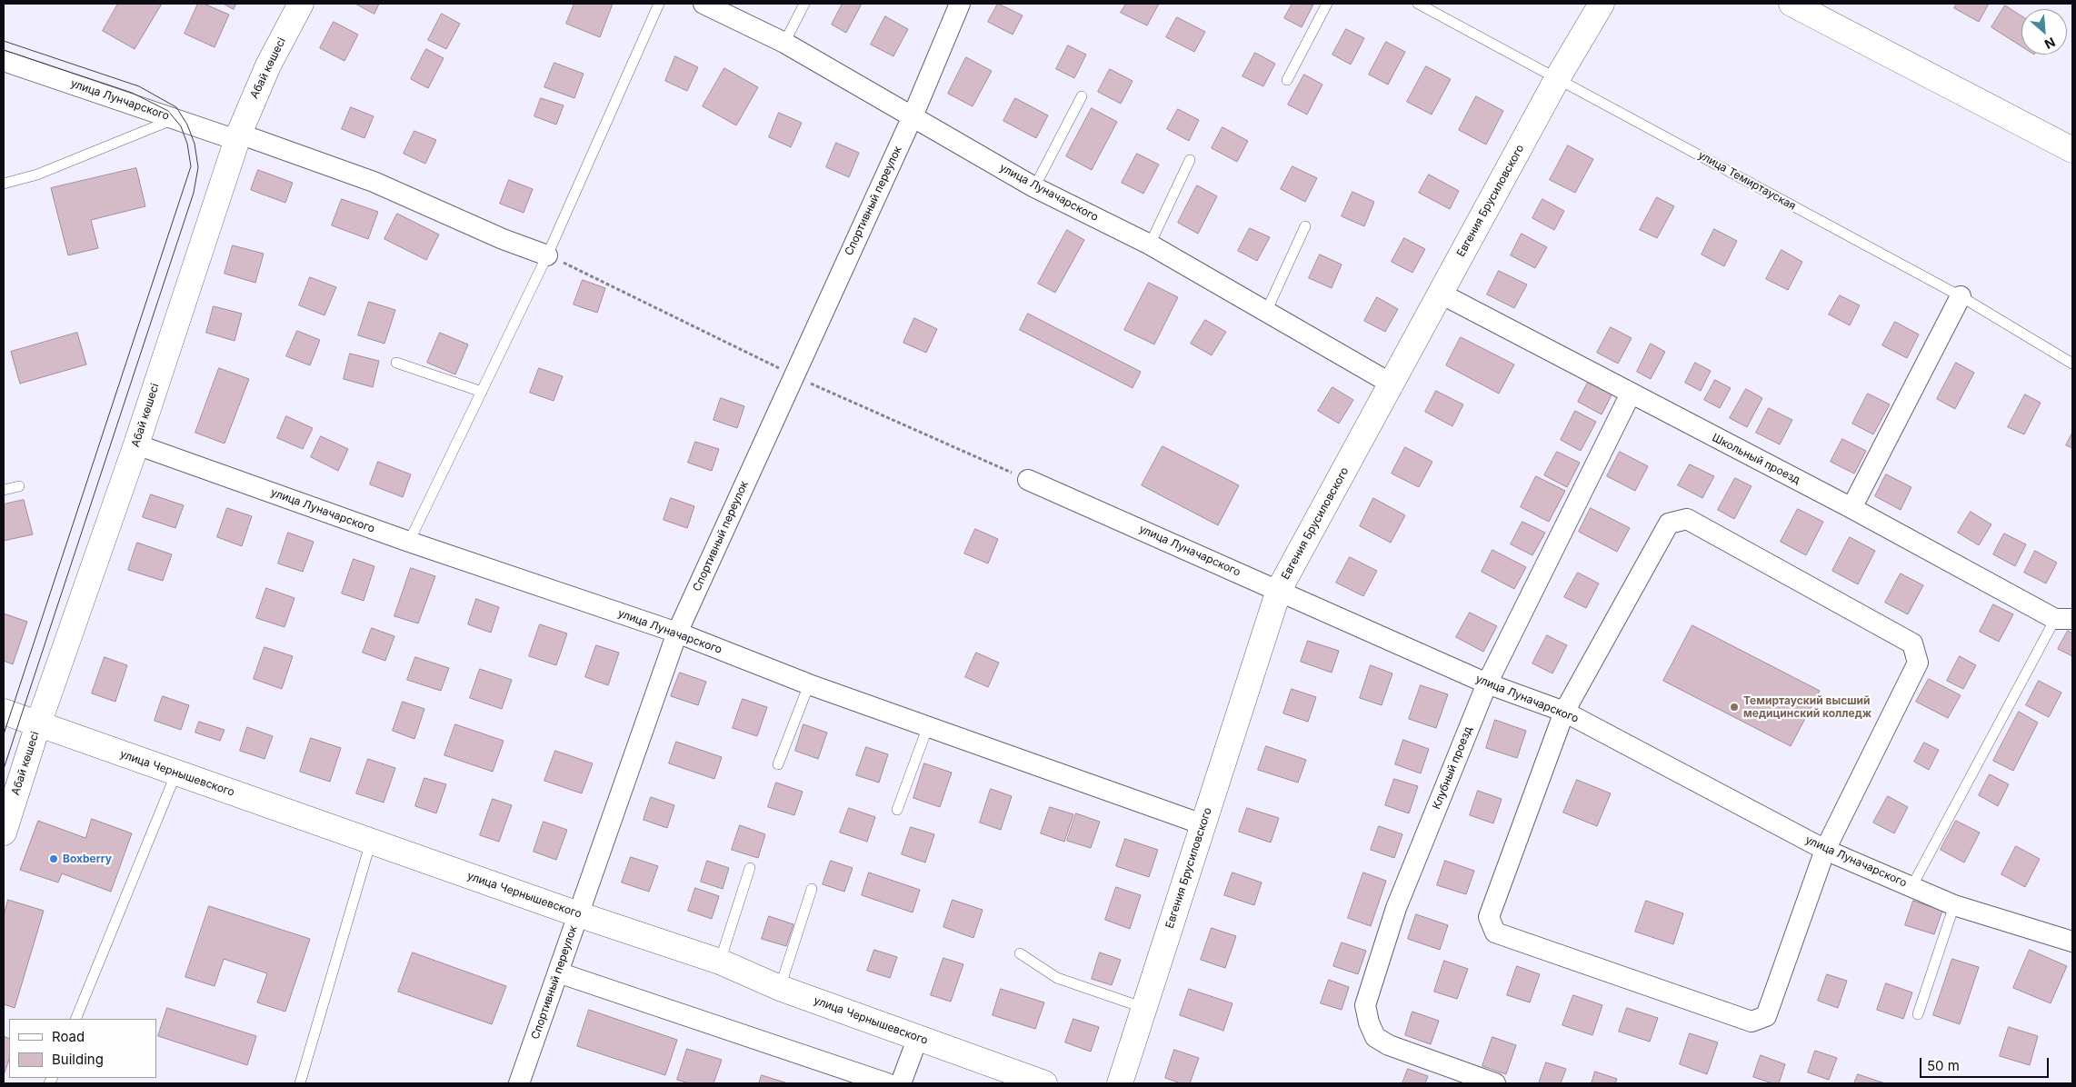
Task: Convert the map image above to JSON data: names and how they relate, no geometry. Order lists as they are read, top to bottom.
{
  "streets": {
    "street": [
      "Абай көшесі",
      "улица Лунчарского",
      "улица Луначарского",
      "Спортивный переулок",
      "Евгения Брусиловского",
      "Школьный проезд",
      "Клубный проезд",
      "улица Чернышевского"
    ],
    "lane": ["улица Темиртауская"]
  },
  "crossings": [
    ["Абай көшесі", "улица Лунчарского"],
    ["Абай көшесі", "улица Луначарского"],
    ["Абай көшесі", "улица Чернышевского"],
    ["улица Темиртауская", "Евгения Брусиловского"],
    ["улица Луначарского", "Спортивный переулок"],
    ["улица Луначарского", "Евгения Брусиловского"],
    ["улица Луначарского", "Клубный проезд"],
    ["Спортивный переулок", "улица Чернышевского"],
    ["Евгения Брусиловского", "Школьный проезд"],
    ["Школьный проезд", "Клубный проезд"]
  ],
  "places": ["Темиртауский высший медицинский колледж", "Boxberry"],
  "legend": ["Road", "Building"],
  "scale_bar": "50 m",
  "north": "bottom right"
}
